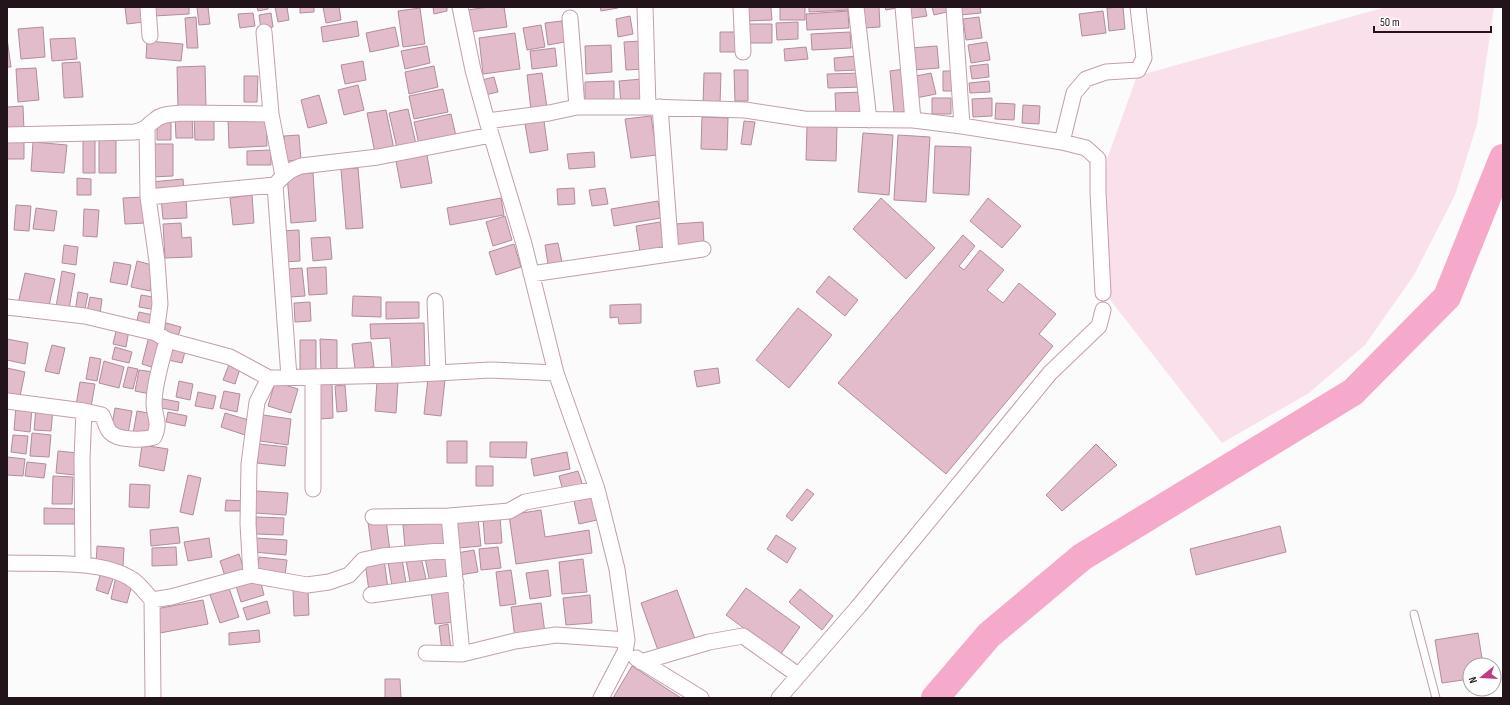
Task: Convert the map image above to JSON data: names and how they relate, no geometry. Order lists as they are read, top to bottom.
{
  "scale_bar": "50 m",
  "north": "left"
}
